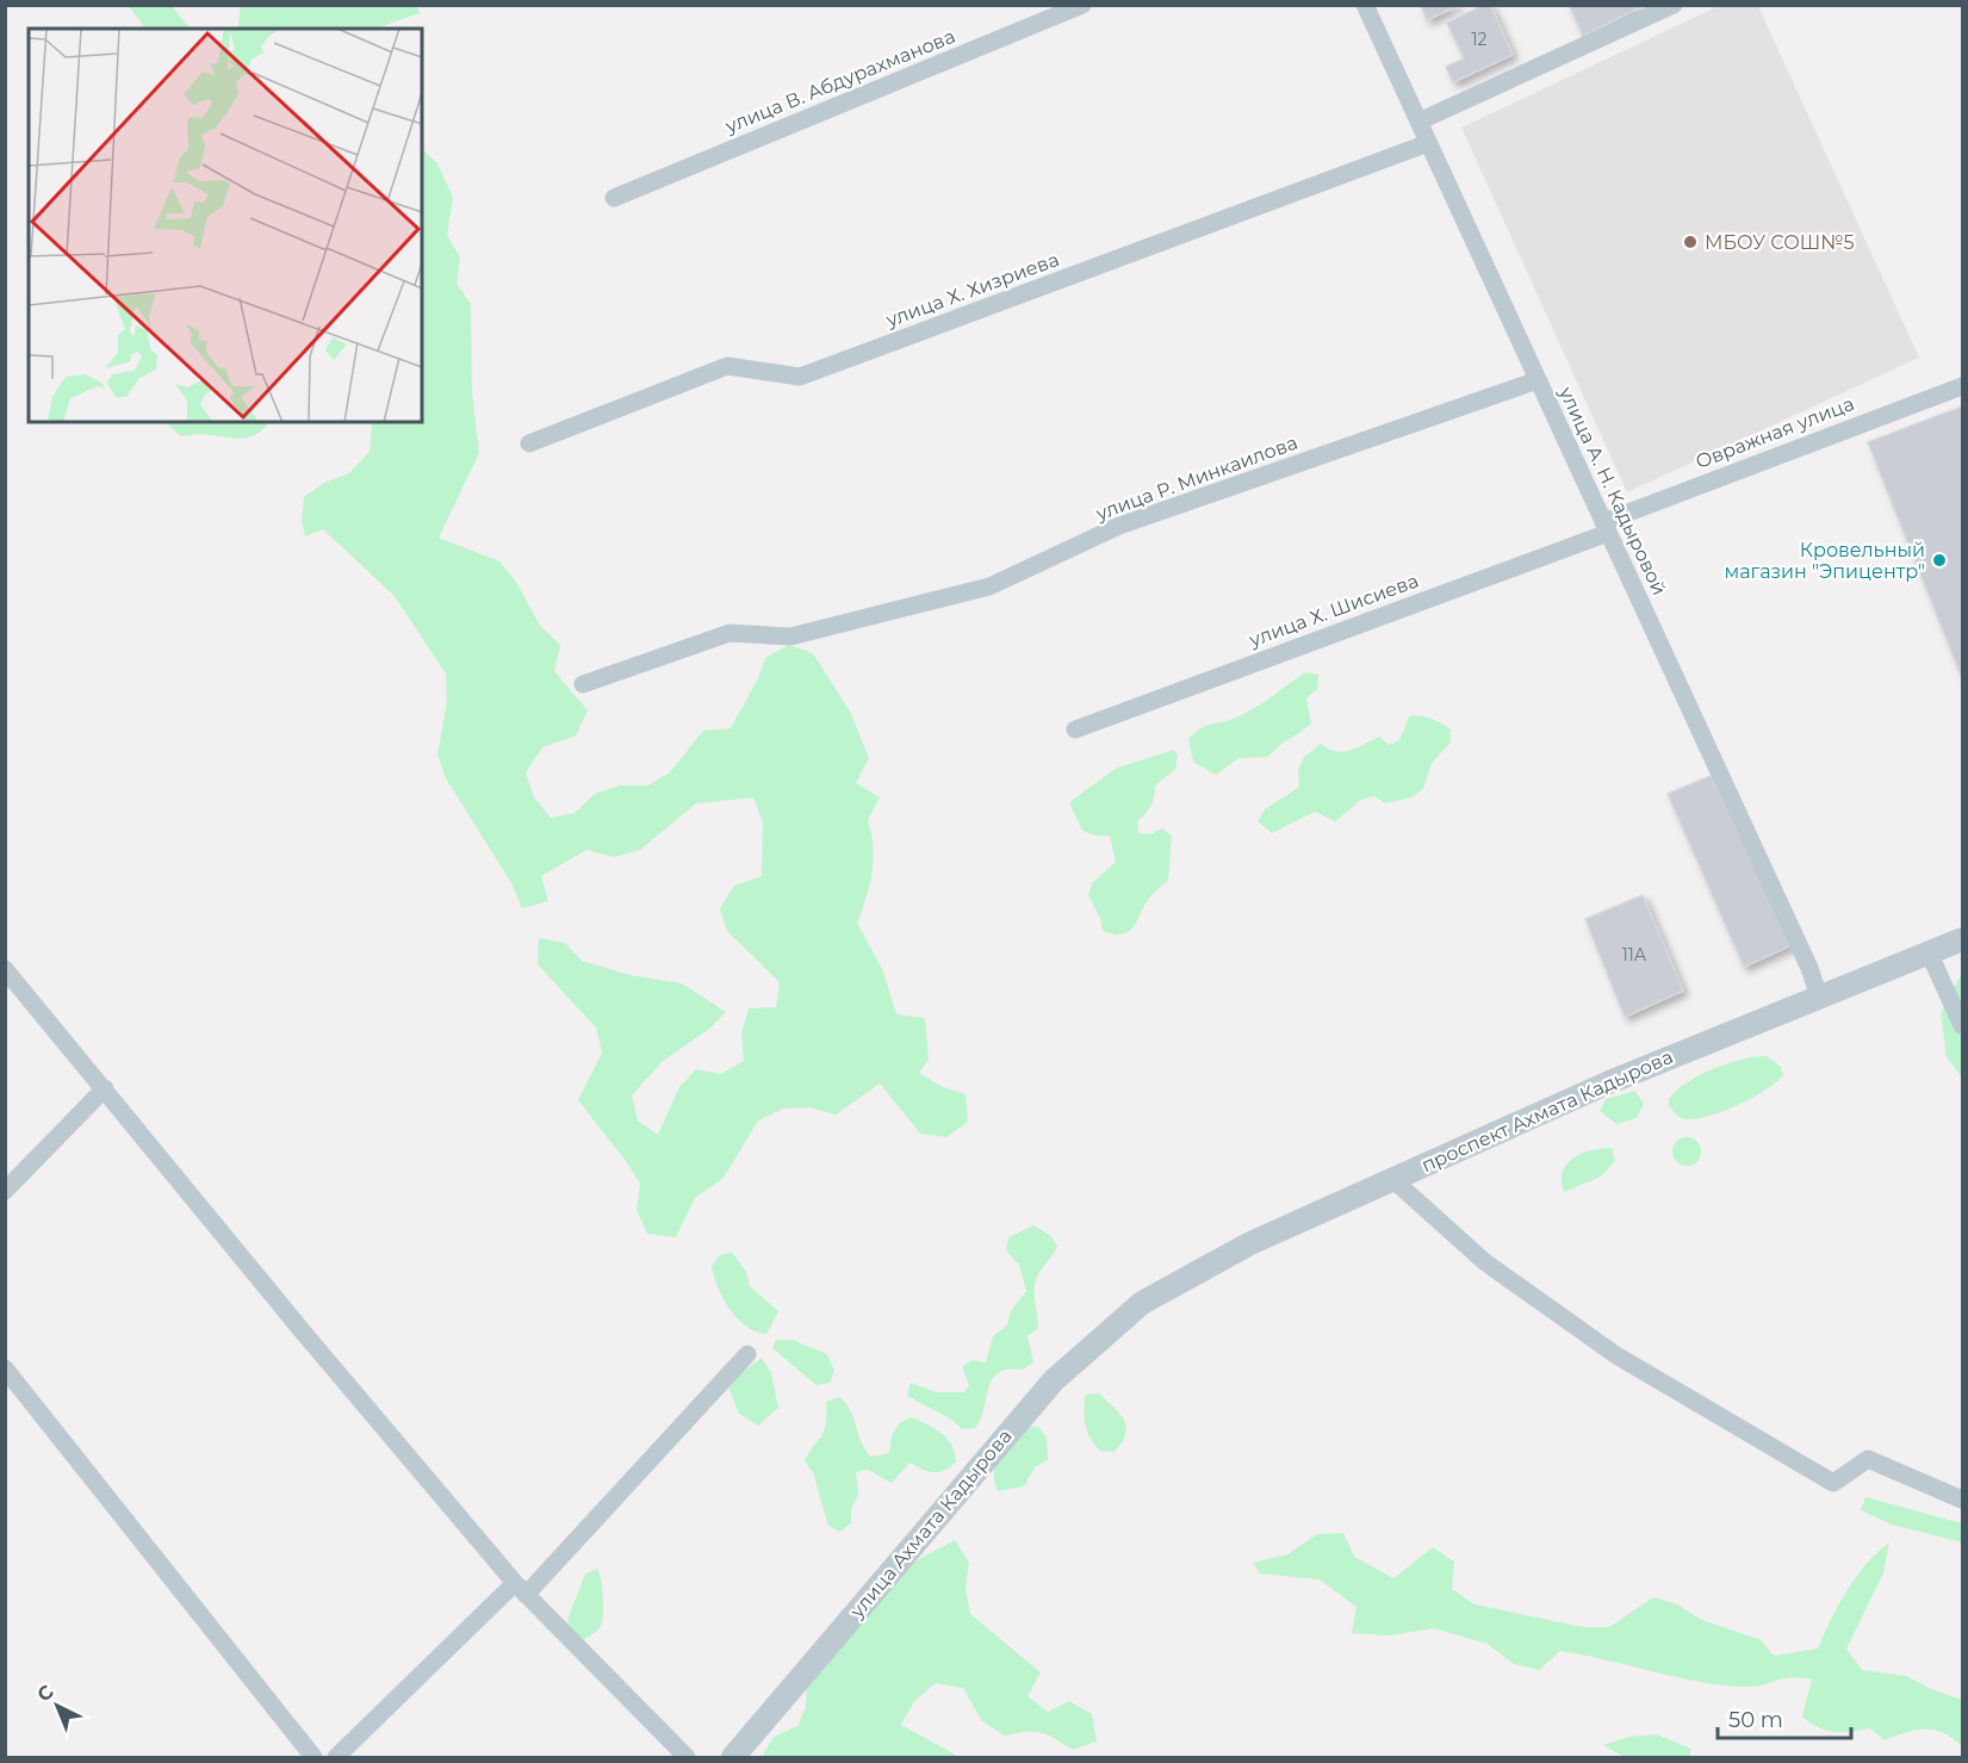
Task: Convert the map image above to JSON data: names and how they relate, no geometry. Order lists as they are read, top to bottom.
{
  "streets": {
    "street": [
      "улица В. Абдурахманова",
      "улица Х. Хизриева",
      "Овражная улица",
      "улица Р. Минкаилова",
      "улица А. Н. Кадыровой",
      "улица Х. Шисиева",
      "проспект Ахмата Кадырова",
      "улица Ахмата Кадырова"
    ]
  },
  "crossings": [
    ["улица Х. Хизриева", "улица А. Н. Кадыровой"],
    ["Овражная улица", "улица А. Н. Кадыровой"],
    ["Овражная улица", "улица Х. Шисиева"],
    ["улица Р. Минкаилова", "улица А. Н. Кадыровой"],
    ["улица А. Н. Кадыровой", "улица Х. Шисиева"],
    ["улица А. Н. Кадыровой", "проспект Ахмата Кадырова"],
    ["проспект Ахмата Кадырова", "улица Ахмата Кадырова"]
  ],
  "places": ["МБОУ СОШ№5", "Кровельный магазин \"Эпицентр\""],
  "house_numbers": ["12", "11А"],
  "scale_bar": "50 m",
  "north": "top left"
}
